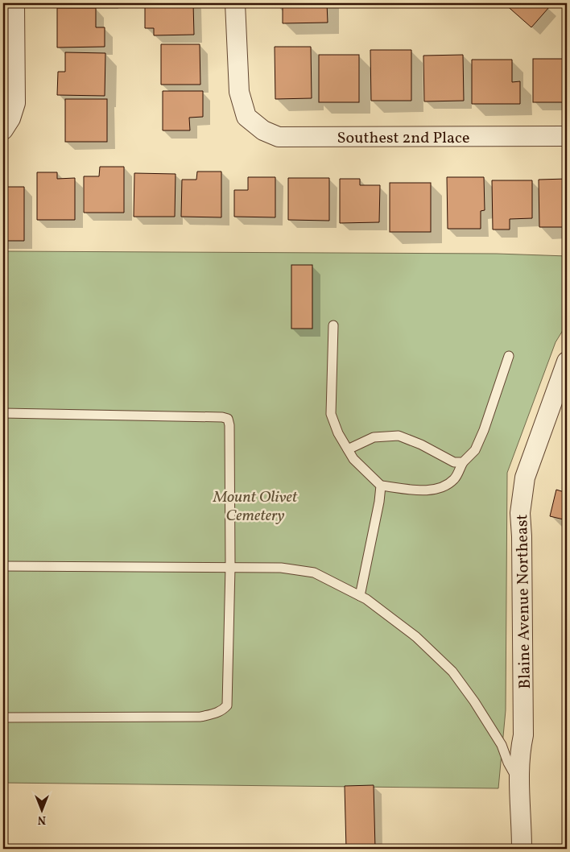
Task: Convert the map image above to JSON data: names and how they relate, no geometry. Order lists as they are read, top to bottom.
{
  "streets": {
    "street": ["Southest 2nd Place", "Blaine Avenue Northeast"]
  },
  "parks": ["Mount Olivet Cemetery"],
  "north": "bottom"
}
